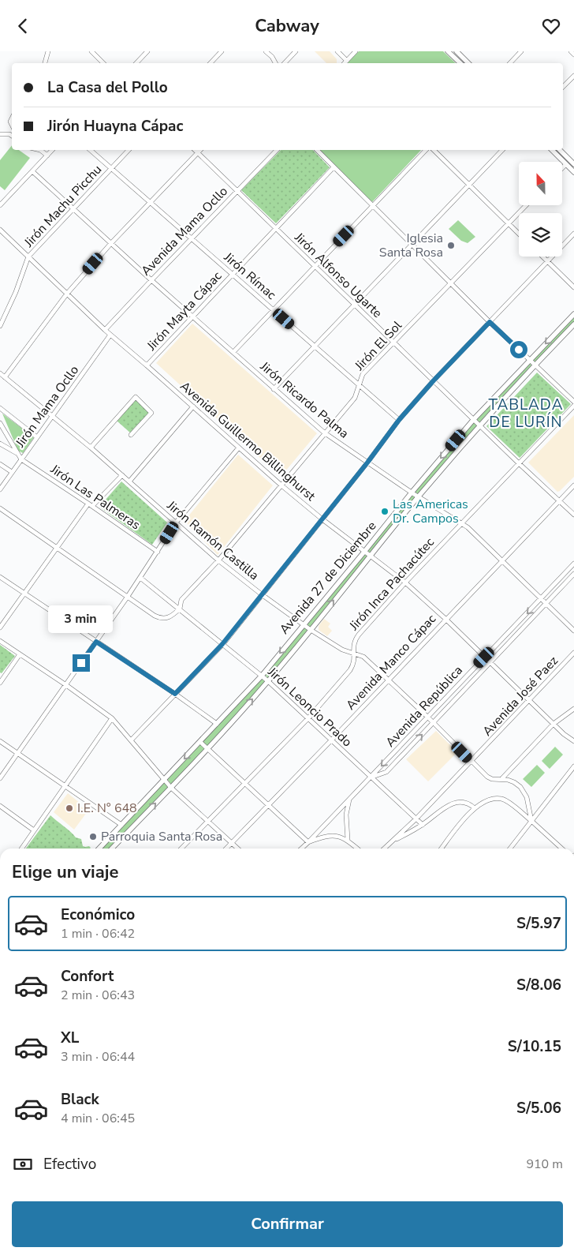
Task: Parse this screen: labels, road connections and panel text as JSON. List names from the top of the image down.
{
  "streets": {
    "street": [
      "Jirón Machu Picchu",
      "Avenida Mama Ocllo",
      "Jirón Alfonso Ugarte",
      "Jirón Rímac",
      "Jirón Mayta Cápac",
      "Jirón El Sol",
      "Jirón Ricardo Palma",
      "Jirón Mama Ocllo",
      "Avenida Guillermo Billinghurst",
      "Jirón Las Palmeras",
      "Jirón Ramón Castilla",
      "Avenida 27 de Diciembre",
      "Jirón Inca Pachacútec",
      "Avenida Manco Cápac",
      "Avenida José Paez",
      "Avenida República",
      "Jirón Leoncio Prado"
    ]
  },
  "crossings": [
    ["Jirón Machu Picchu", "Jirón Rímac"],
    ["Jirón Machu Picchu", "Jirón Ricardo Palma"],
    ["Jirón Machu Picchu", "Avenida Guillermo Billinghurst"],
    ["Avenida Mama Ocllo", "Jirón Alfonso Ugarte"],
    ["Avenida Mama Ocllo", "Jirón Rímac"],
    ["Avenida Mama Ocllo", "Jirón Ricardo Palma"],
    ["Avenida Mama Ocllo", "Avenida Guillermo Billinghurst"],
    ["Jirón Alfonso Ugarte", "Jirón Mayta Cápac"],
    ["Jirón Alfonso Ugarte", "Jirón El Sol"],
    ["Jirón Alfonso Ugarte", "Avenida 27 de Diciembre"],
    ["Jirón Alfonso Ugarte", "Jirón Inca Pachacútec"],
    ["Jirón Alfonso Ugarte", "Avenida Manco Cápac"],
    ["Jirón Rímac", "Jirón Mayta Cápac"],
    ["Jirón Rímac", "Jirón El Sol"],
    ["Jirón Mayta Cápac", "Jirón Ricardo Palma"],
    ["Jirón Mayta Cápac", "Avenida Guillermo Billinghurst"],
    ["Jirón El Sol", "Jirón Ricardo Palma"],
    ["Jirón El Sol", "Avenida Guillermo Billinghurst"],
    ["Jirón El Sol", "Jirón Ramón Castilla"],
    ["Jirón El Sol", "Jirón Leoncio Prado"],
    ["Jirón Ricardo Palma", "Avenida 27 de Diciembre"],
    ["Jirón Ricardo Palma", "Jirón Inca Pachacútec"],
    ["Jirón Ricardo Palma", "Avenida Manco Cápac"],
    ["Jirón Ricardo Palma", "Avenida República"],
    ["Jirón Mama Ocllo", "Avenida Guillermo Billinghurst"],
    ["Jirón Mama Ocllo", "Jirón Las Palmeras"],
    ["Jirón Mama Ocllo", "Jirón Ramón Castilla"],
    ["Avenida Guillermo Billinghurst", "Avenida 27 de Diciembre"],
    ["Avenida Guillermo Billinghurst", "Jirón Inca Pachacútec"],
    ["Avenida Guillermo Billinghurst", "Avenida Manco Cápac"],
    ["Avenida Guillermo Billinghurst", "Avenida José Paez"],
    ["Avenida Guillermo Billinghurst", "Avenida República"],
    ["Jirón Ramón Castilla", "Avenida 27 de Diciembre"],
    ["Jirón Ramón Castilla", "Jirón Inca Pachacútec"],
    ["Jirón Ramón Castilla", "Avenida Manco Cápac"],
    ["Jirón Ramón Castilla", "Avenida José Paez"],
    ["Jirón Ramón Castilla", "Avenida República"],
    ["Avenida 27 de Diciembre", "Jirón Leoncio Prado"],
    ["Jirón Inca Pachacútec", "Jirón Leoncio Prado"],
    ["Avenida Manco Cápac", "Jirón Leoncio Prado"],
    ["Avenida José Paez", "Jirón Leoncio Prado"],
    ["Avenida República", "Jirón Leoncio Prado"]
  ],
  "districts": ["TABLADA DE LURÍN"],
  "places": [
    "Iglesia Santa Rosa",
    "Las Americas Dr. Campos",
    "I.E. N° 648",
    "Parroquia Santa Rosa"
  ],
  "north": "top",
  "page": {
    "header": "Cabway",
    "banner": ["La Casa del Pollo", "Jirón Huayna Cápac"],
    "bubble": "3 min",
    "heading": "Elige un viaje",
    "list": [
      {
        "name": "Económico",
        "note": "1 min · 06:42",
        "value": "S/5.97"
      },
      {
        "name": "Confort",
        "note": "2 min · 06:43",
        "value": "S/8.06"
      },
      {
        "name": "XL",
        "note": "3 min · 06:44",
        "value": "S/10.15"
      },
      {
        "name": "Black",
        "note": "4 min · 06:45",
        "value": "S/5.06"
      }
    ],
    "pay": ["Efectivo", "910 m"],
    "buttons": "Confirmar"
  }
}
